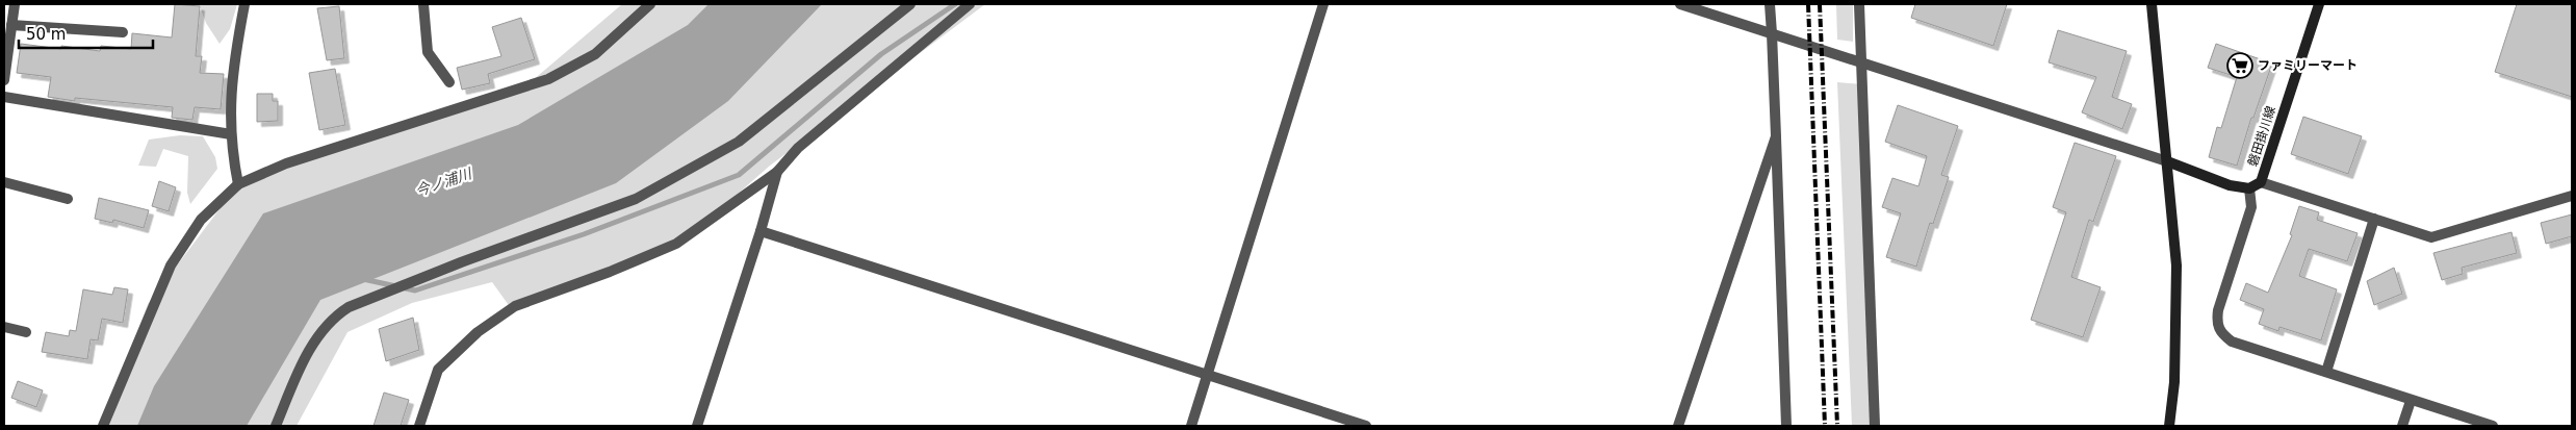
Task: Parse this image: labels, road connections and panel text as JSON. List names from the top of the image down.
{
  "streets": {
    "main road": ["磐田掛川線"]
  },
  "water": ["今ノ浦川"],
  "places": {
    "supermarket": ["ファミリーマート"]
  },
  "scale_bar": "50 m"
}
